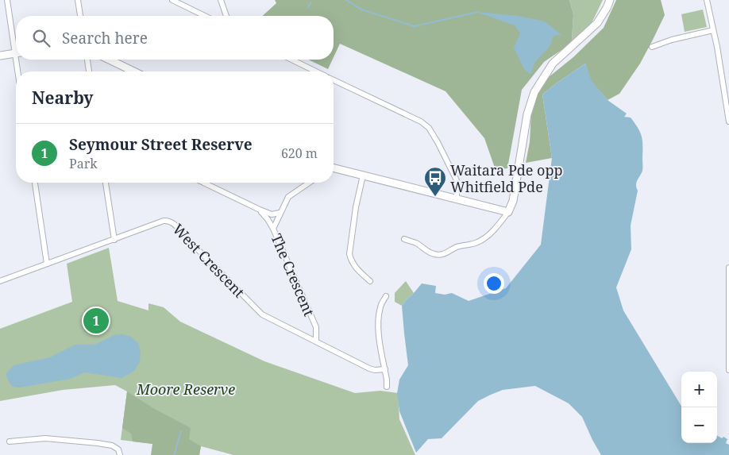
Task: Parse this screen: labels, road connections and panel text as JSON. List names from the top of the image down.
{
  "streets": {
    "street": ["West Crescent", "The Crescent"]
  },
  "crossings": [
    ["West Crescent", "The Crescent"]
  ],
  "parks": ["Moore Reserve"],
  "places": {
    "bus stop": ["Waitara Pde opp Whitfield Pde"]
  },
  "page": {
    "search": "Search here",
    "heading": "Nearby",
    "list": [
      {
        "mark": "1",
        "name": "Seymour Street Reserve",
        "note": "Park",
        "value": "620 m"
      }
    ],
    "pins": "1",
    "map_buttons": ["+", "−"]
  }
}
